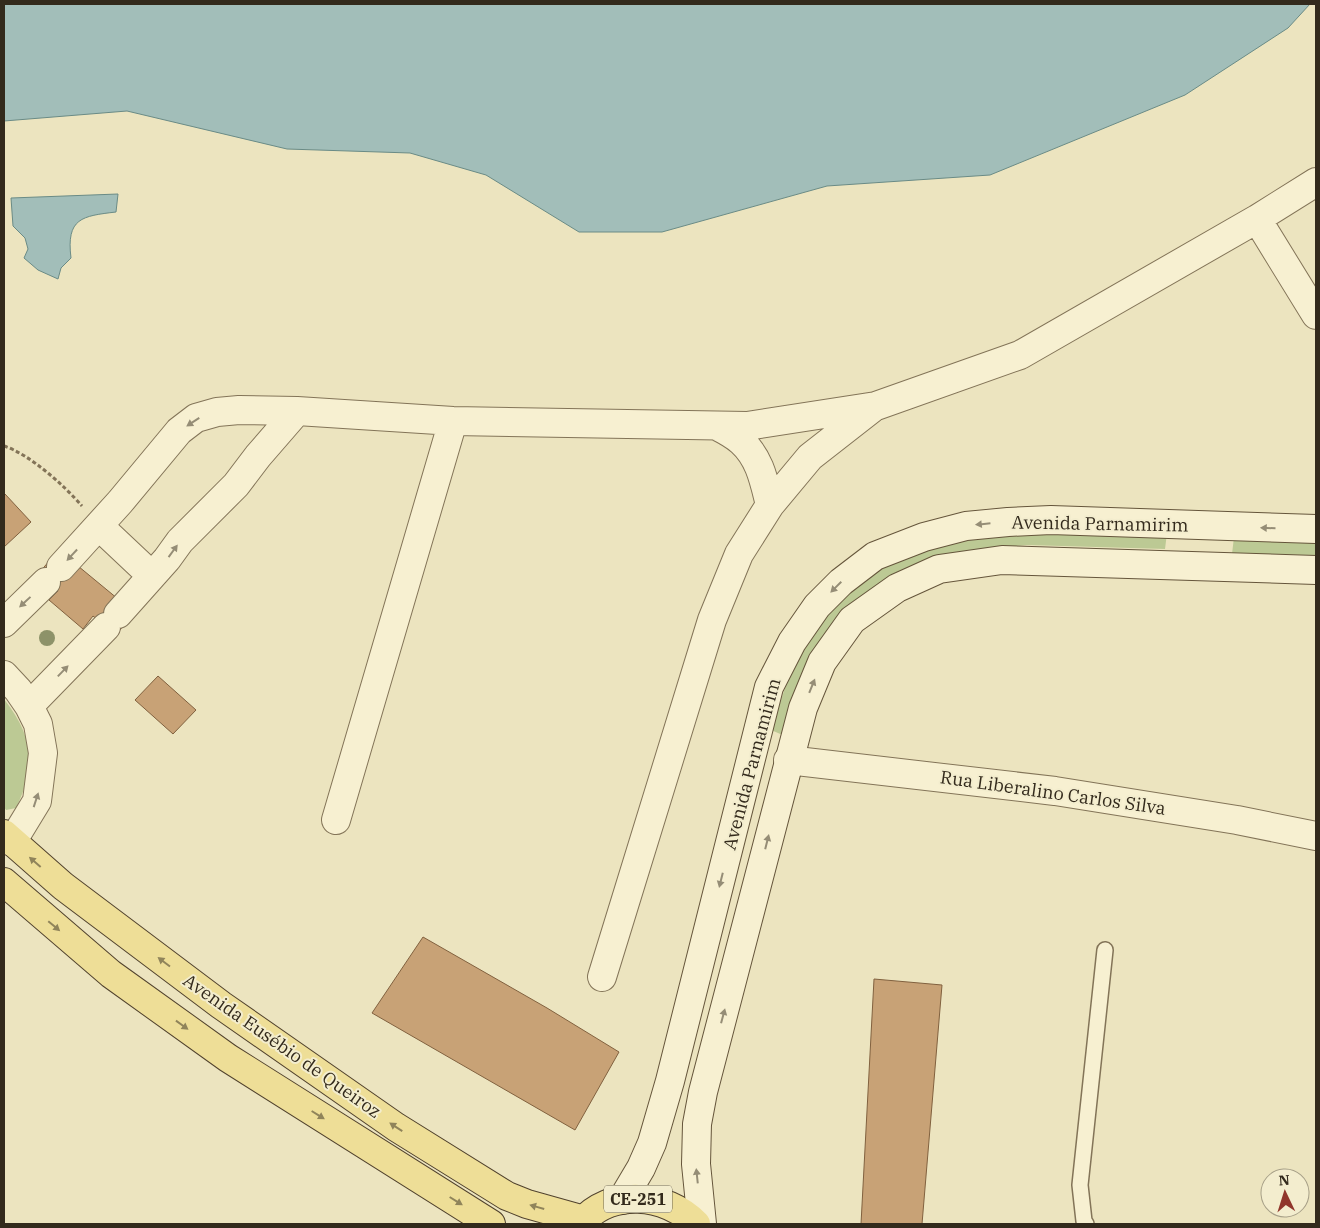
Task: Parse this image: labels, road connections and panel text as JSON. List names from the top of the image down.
{
  "streets": {
    "main road": ["Avenida Eusébio de Queiroz", "CE-251"],
    "street": ["Avenida Parnamirim", "Rua Liberalino Carlos Silva"]
  },
  "crossings": [
    ["Avenida Parnamirim", "Rua Liberalino Carlos Silva"],
    ["Avenida Parnamirim", "CE-251"],
    ["Avenida Eusébio de Queiroz", "CE-251"]
  ],
  "north": "top"
}
